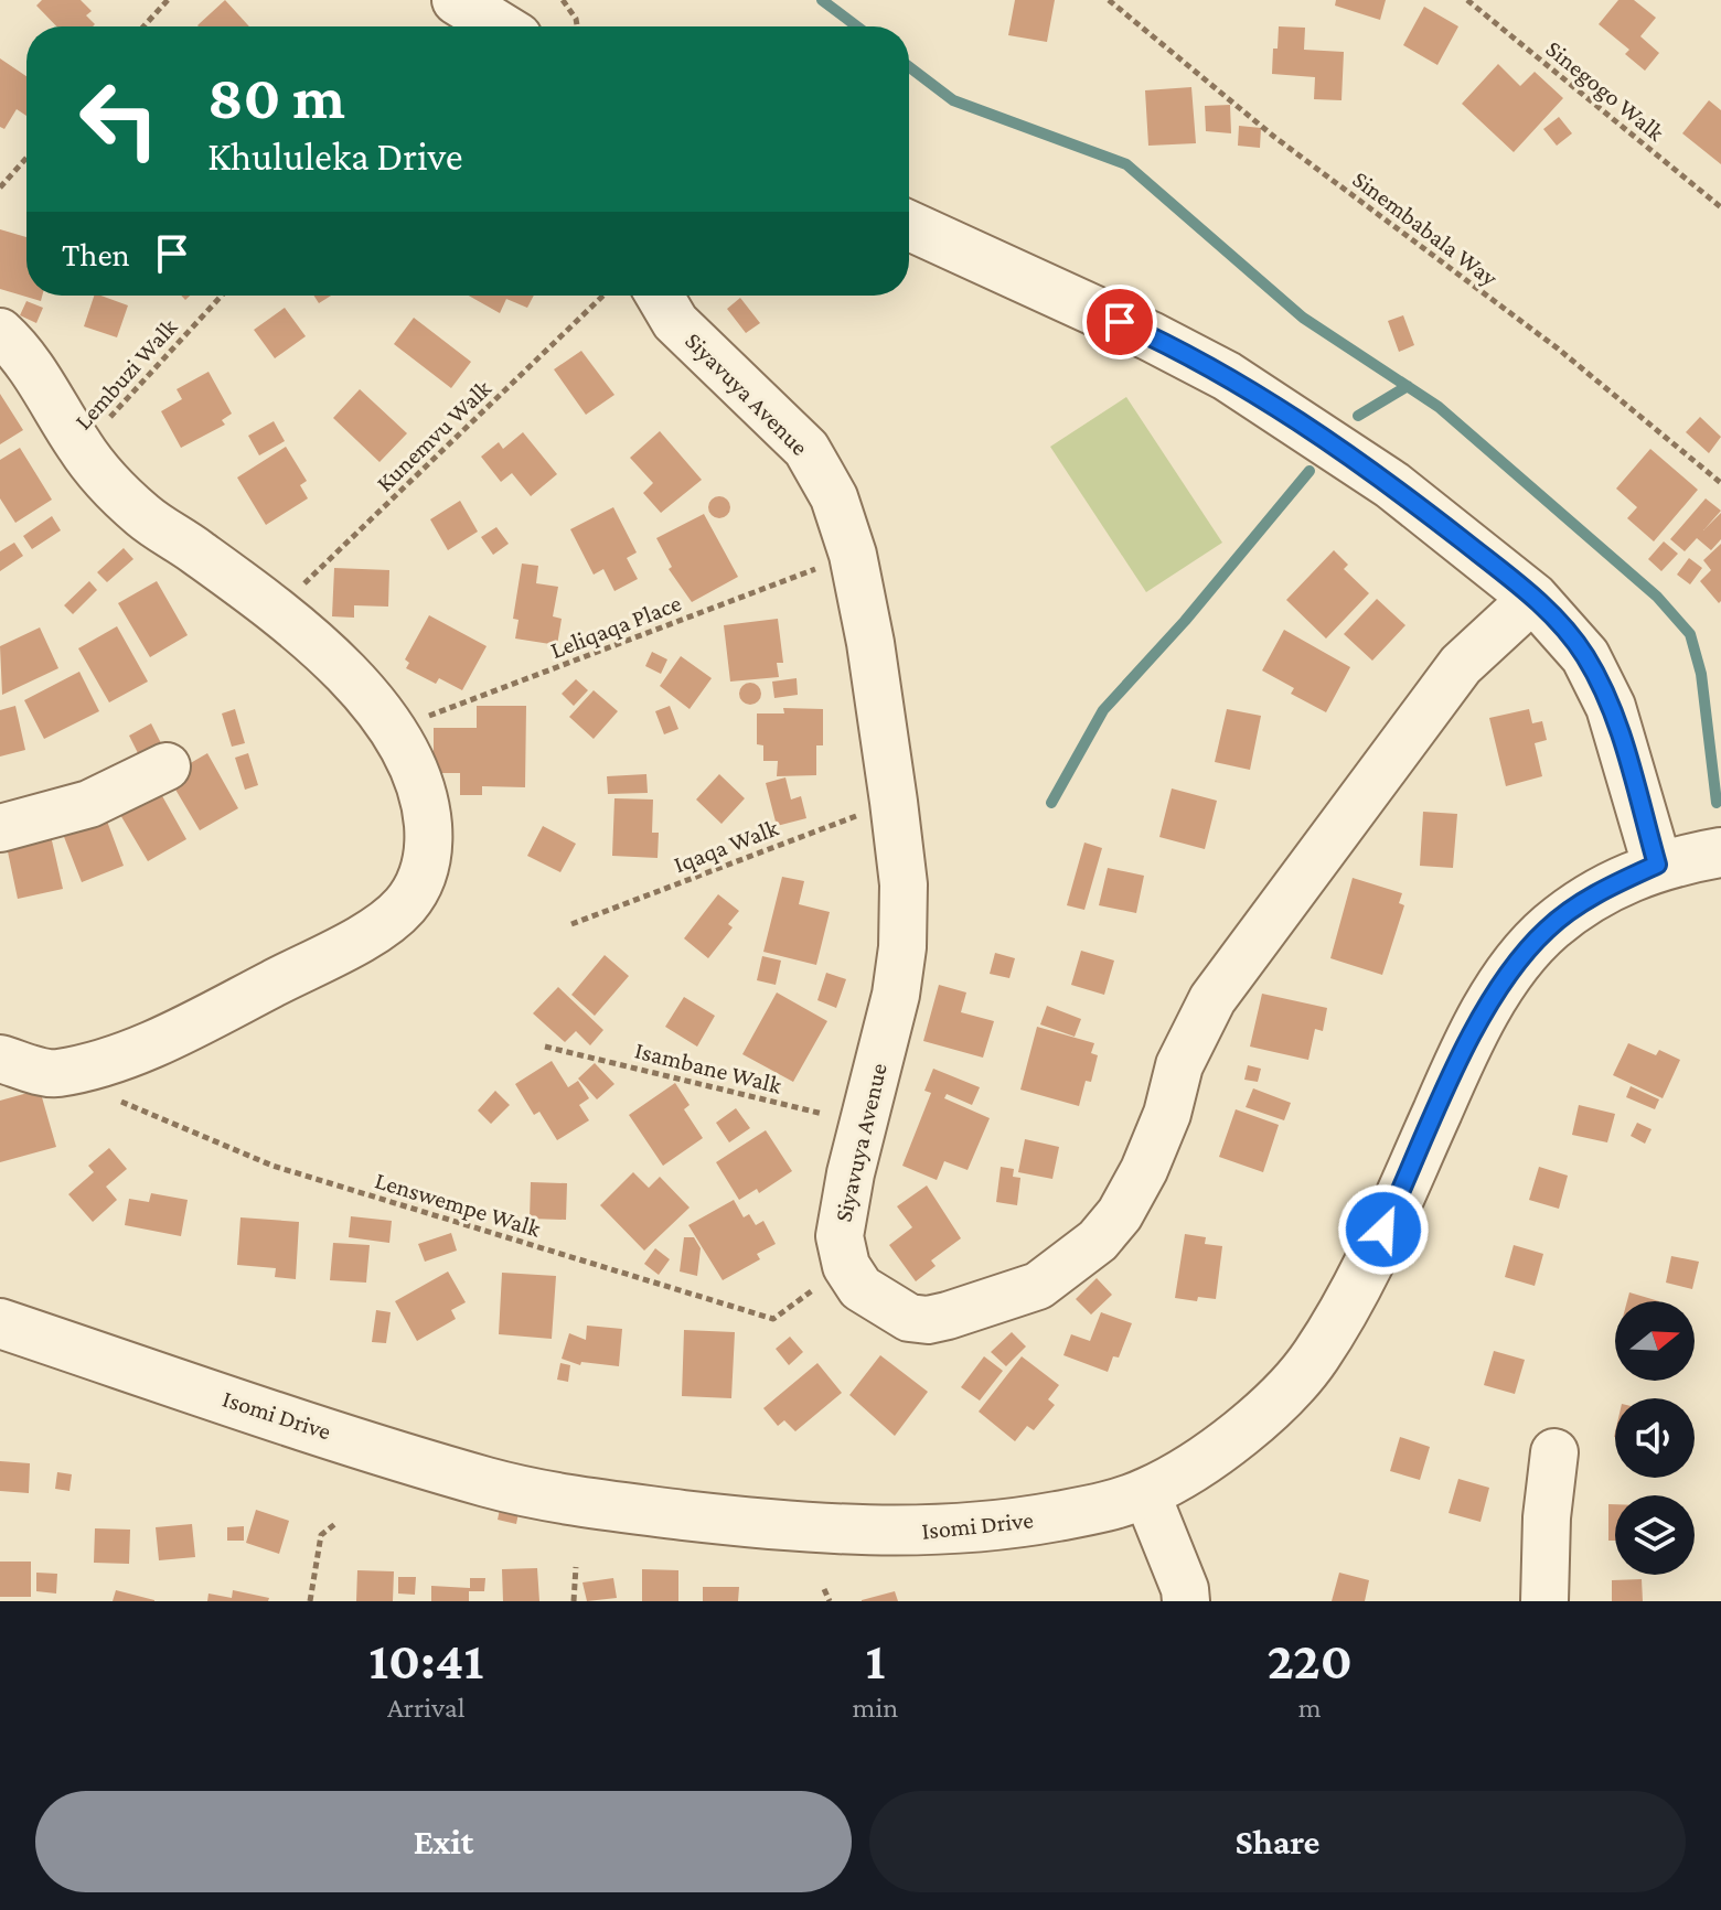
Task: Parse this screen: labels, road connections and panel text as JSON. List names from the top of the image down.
{
  "streets": {
    "street": ["Siyavuya Avenue", "Isomi Drive"],
    "path": [
      "Sinegogo Walk",
      "Sinembabala Way",
      "Lembuzi Walk",
      "Kunemvu Walk",
      "Leliqaqa Place",
      "Iqaqa Walk",
      "Isambane Walk",
      "Lenswempe Walk"
    ]
  },
  "crossings": [
    ["Siyavuya Avenue", "Leliqaqa Place"],
    ["Siyavuya Avenue", "Iqaqa Walk"],
    ["Siyavuya Avenue", "Isambane Walk"],
    ["Siyavuya Avenue", "Lenswempe Walk"]
  ],
  "north": "right",
  "page": {
    "turn": ["80 m", "Khululeka Drive"],
    "then": "Then",
    "eta": [
      "10:41",
      "Arrival",
      "1",
      "min",
      "220",
      "m"
    ],
    "buttons": ["Exit", "Share"]
  }
}
